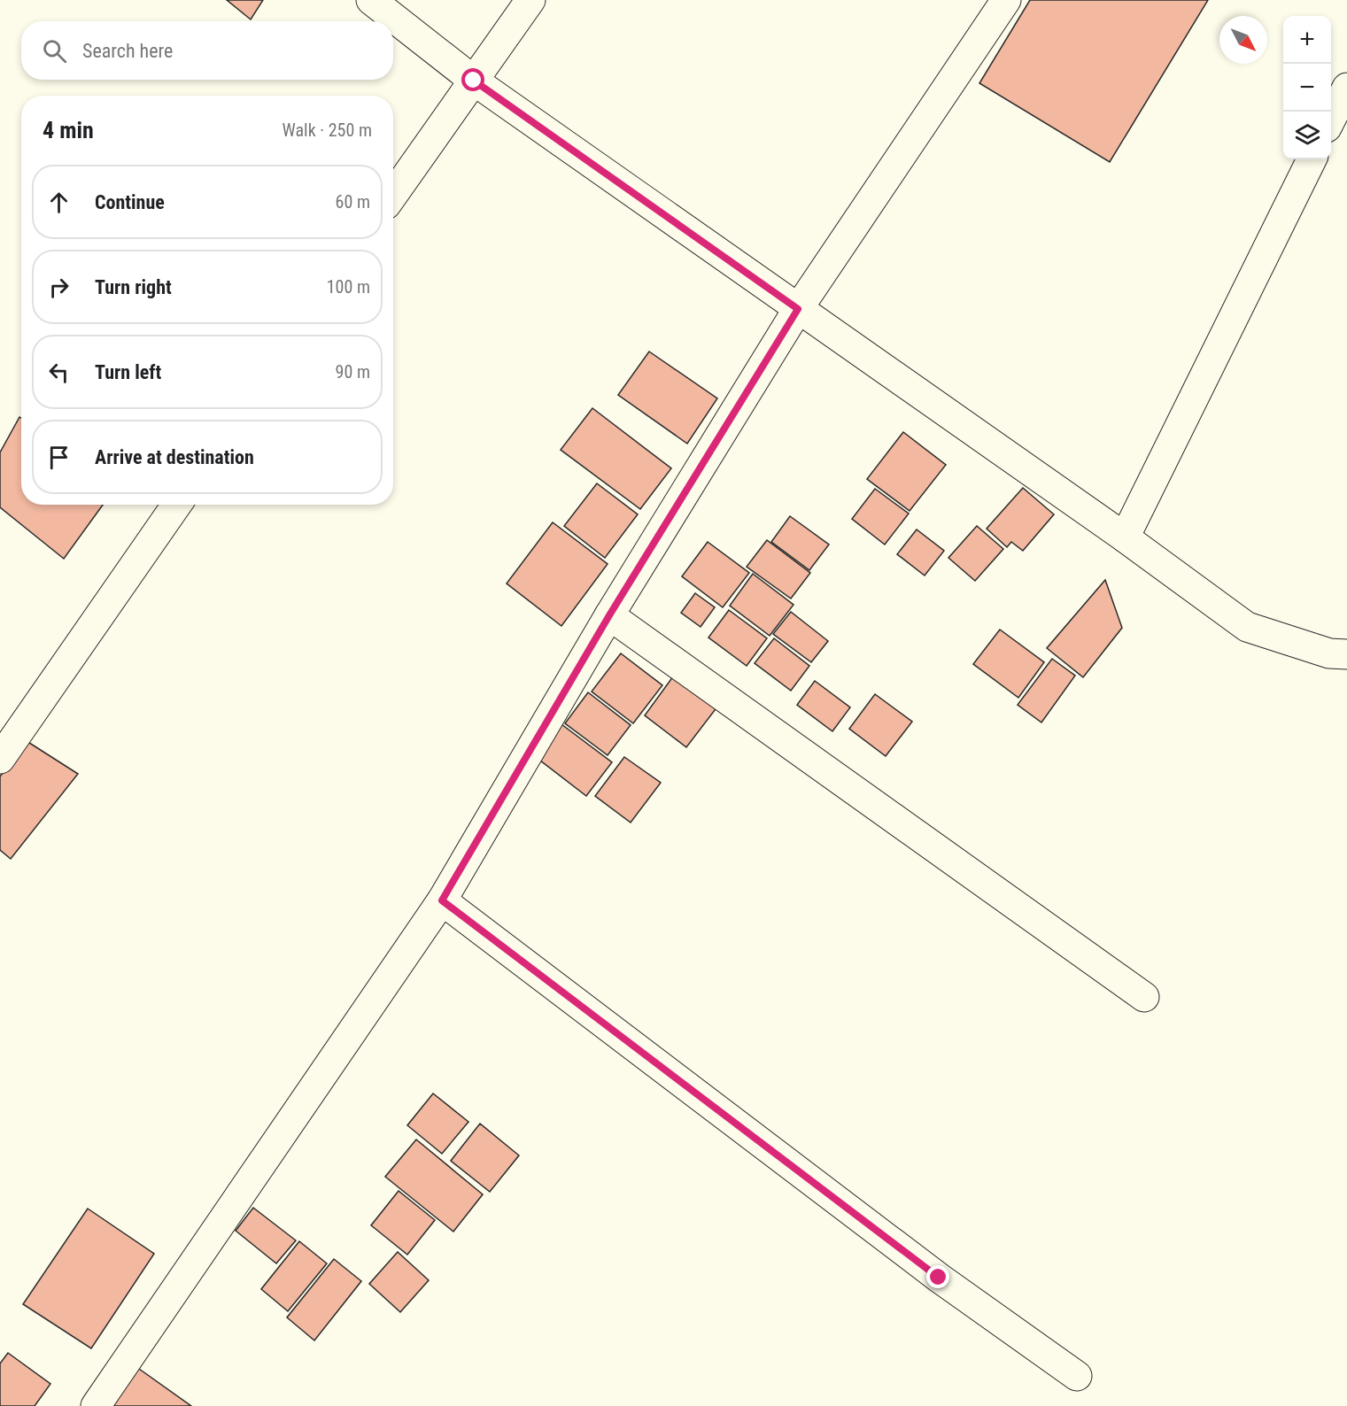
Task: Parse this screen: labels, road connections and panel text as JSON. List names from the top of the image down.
{
  "north": "bottom right",
  "page": {
    "map_buttons": ["+", "−"],
    "search": "Search here",
    "heading": ["4 min", "Walk · 250 m"],
    "list": [
      ["Continue", "60 m"],
      ["Turn right", "100 m"],
      ["Turn left", "90 m"],
      "Arrive at destination"
    ]
  }
}
